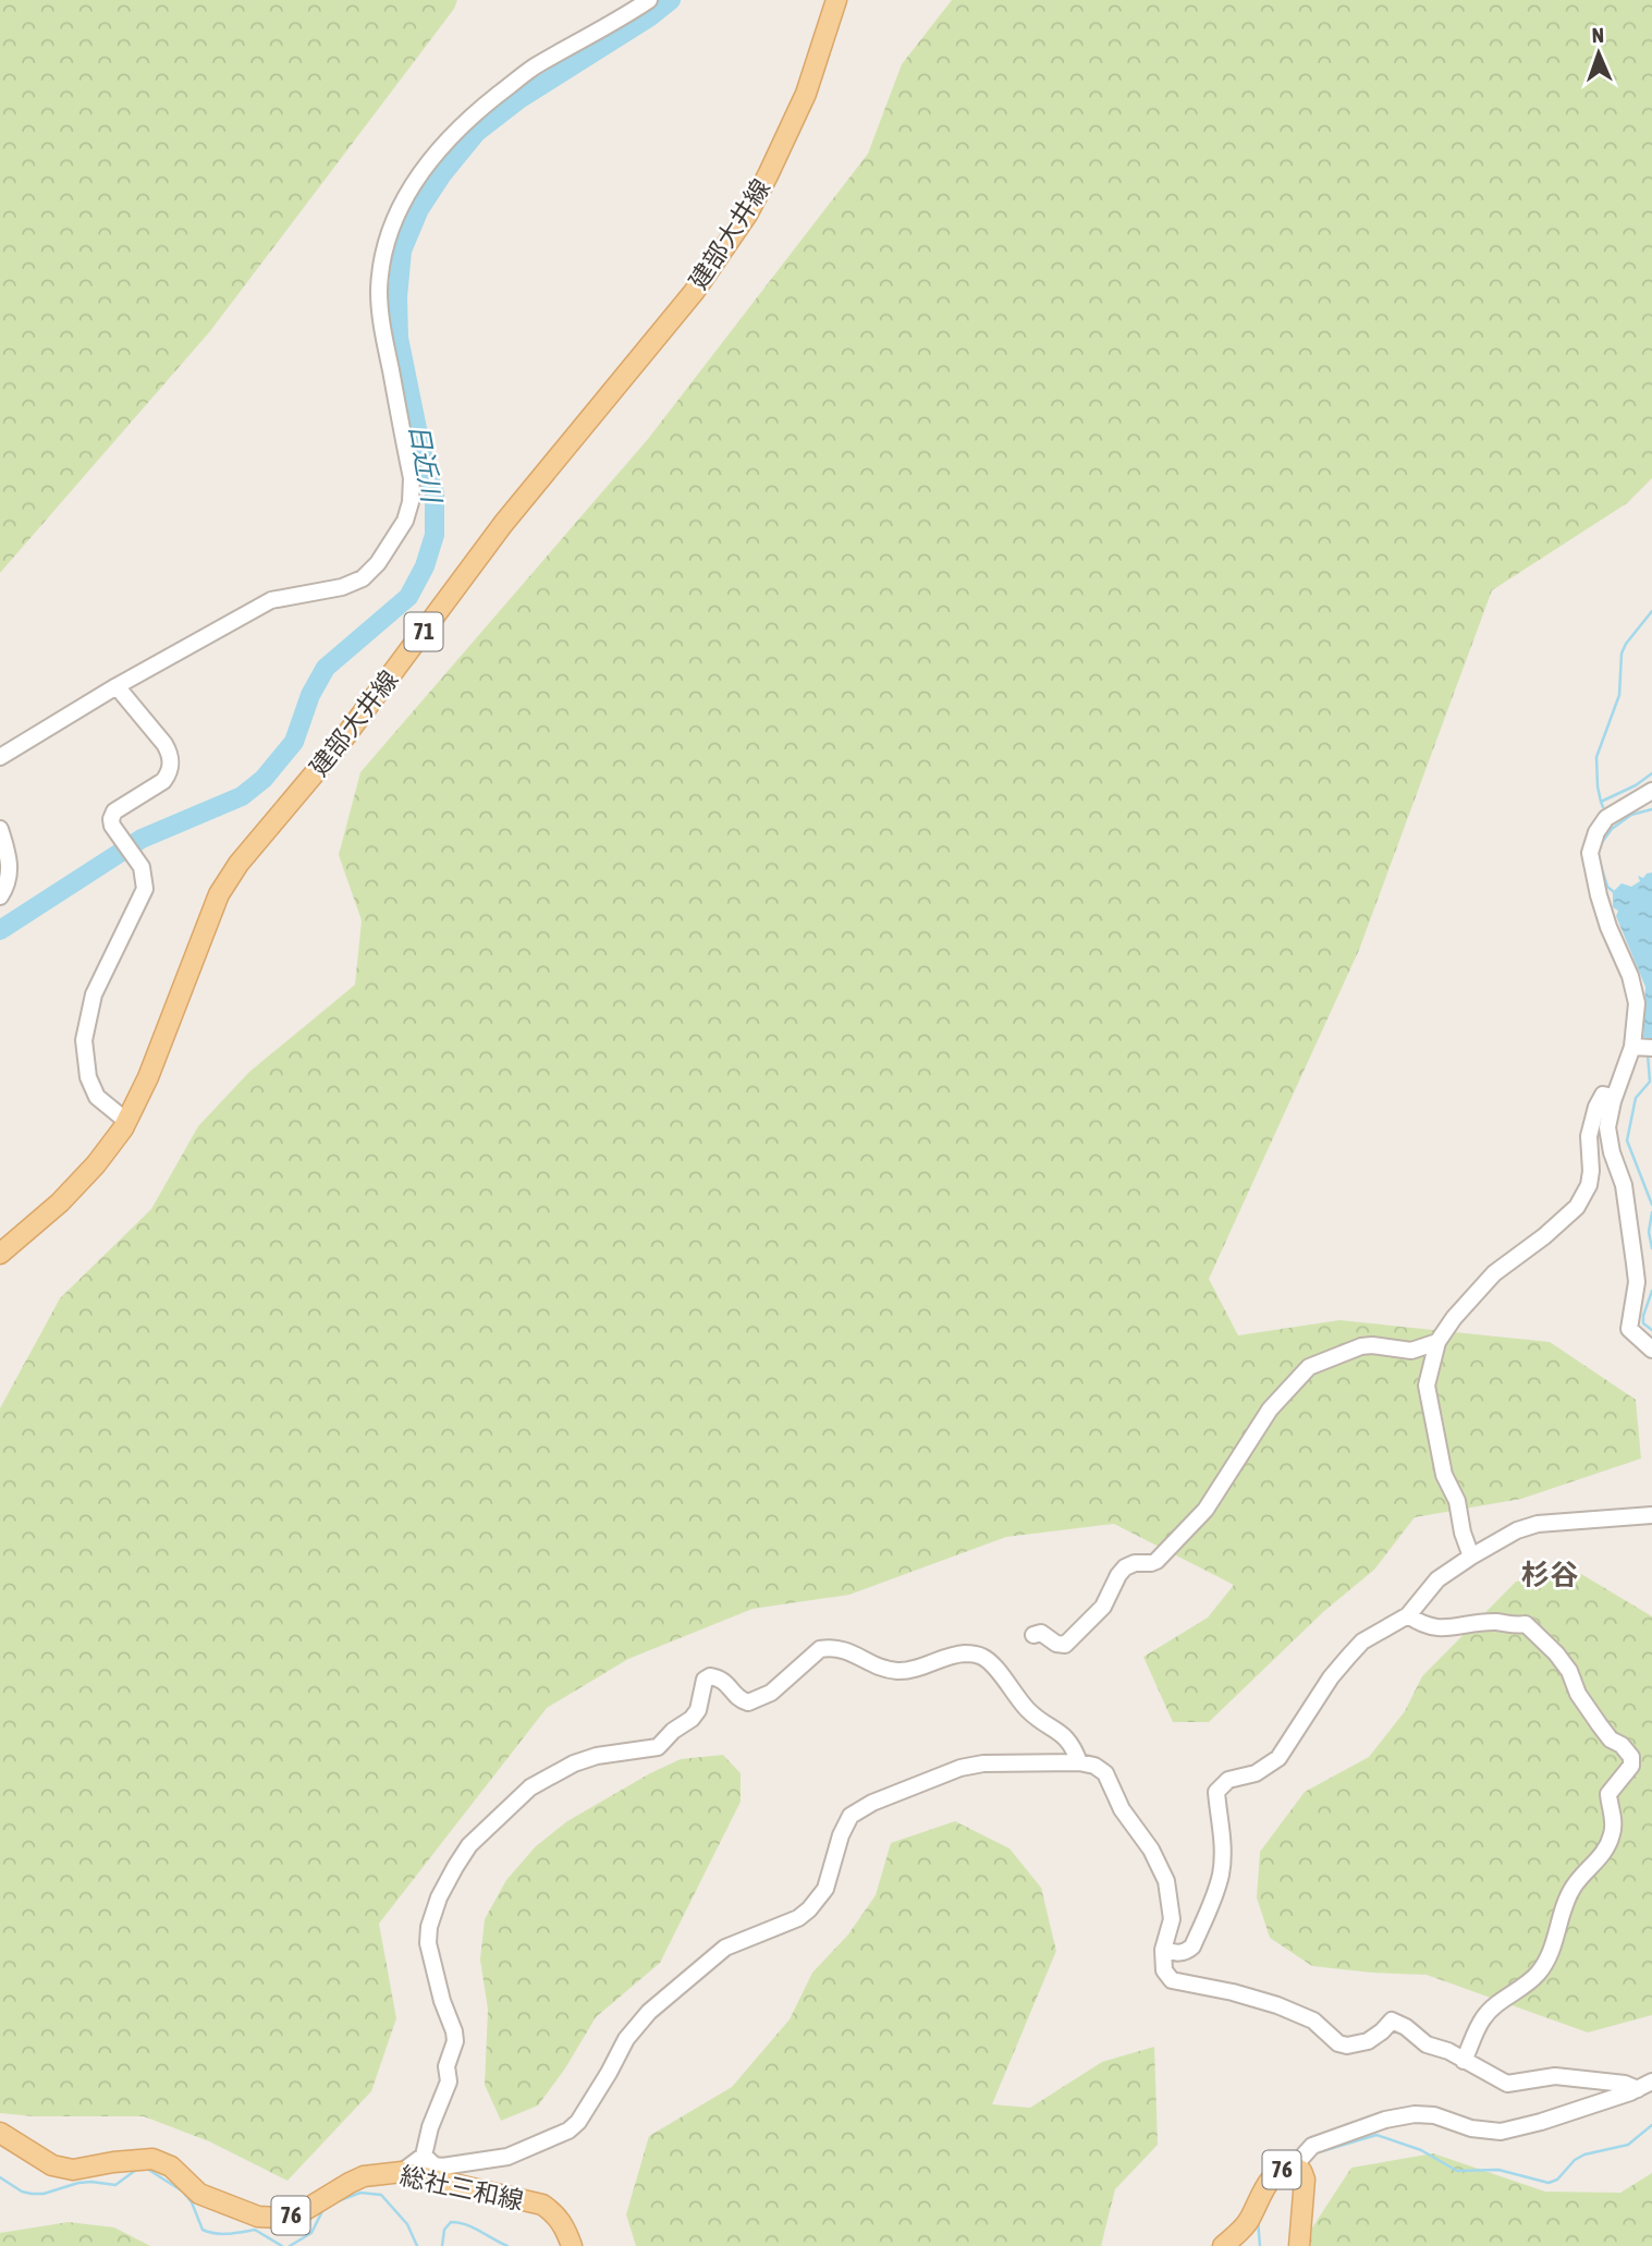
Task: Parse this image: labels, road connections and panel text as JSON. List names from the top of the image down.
{
  "streets": {
    "main road": [
      "建部大井線",
      "71",
      "76",
      "総社三和線"
    ]
  },
  "districts": ["杉谷"],
  "water": ["日近川"],
  "north": "top"
}
